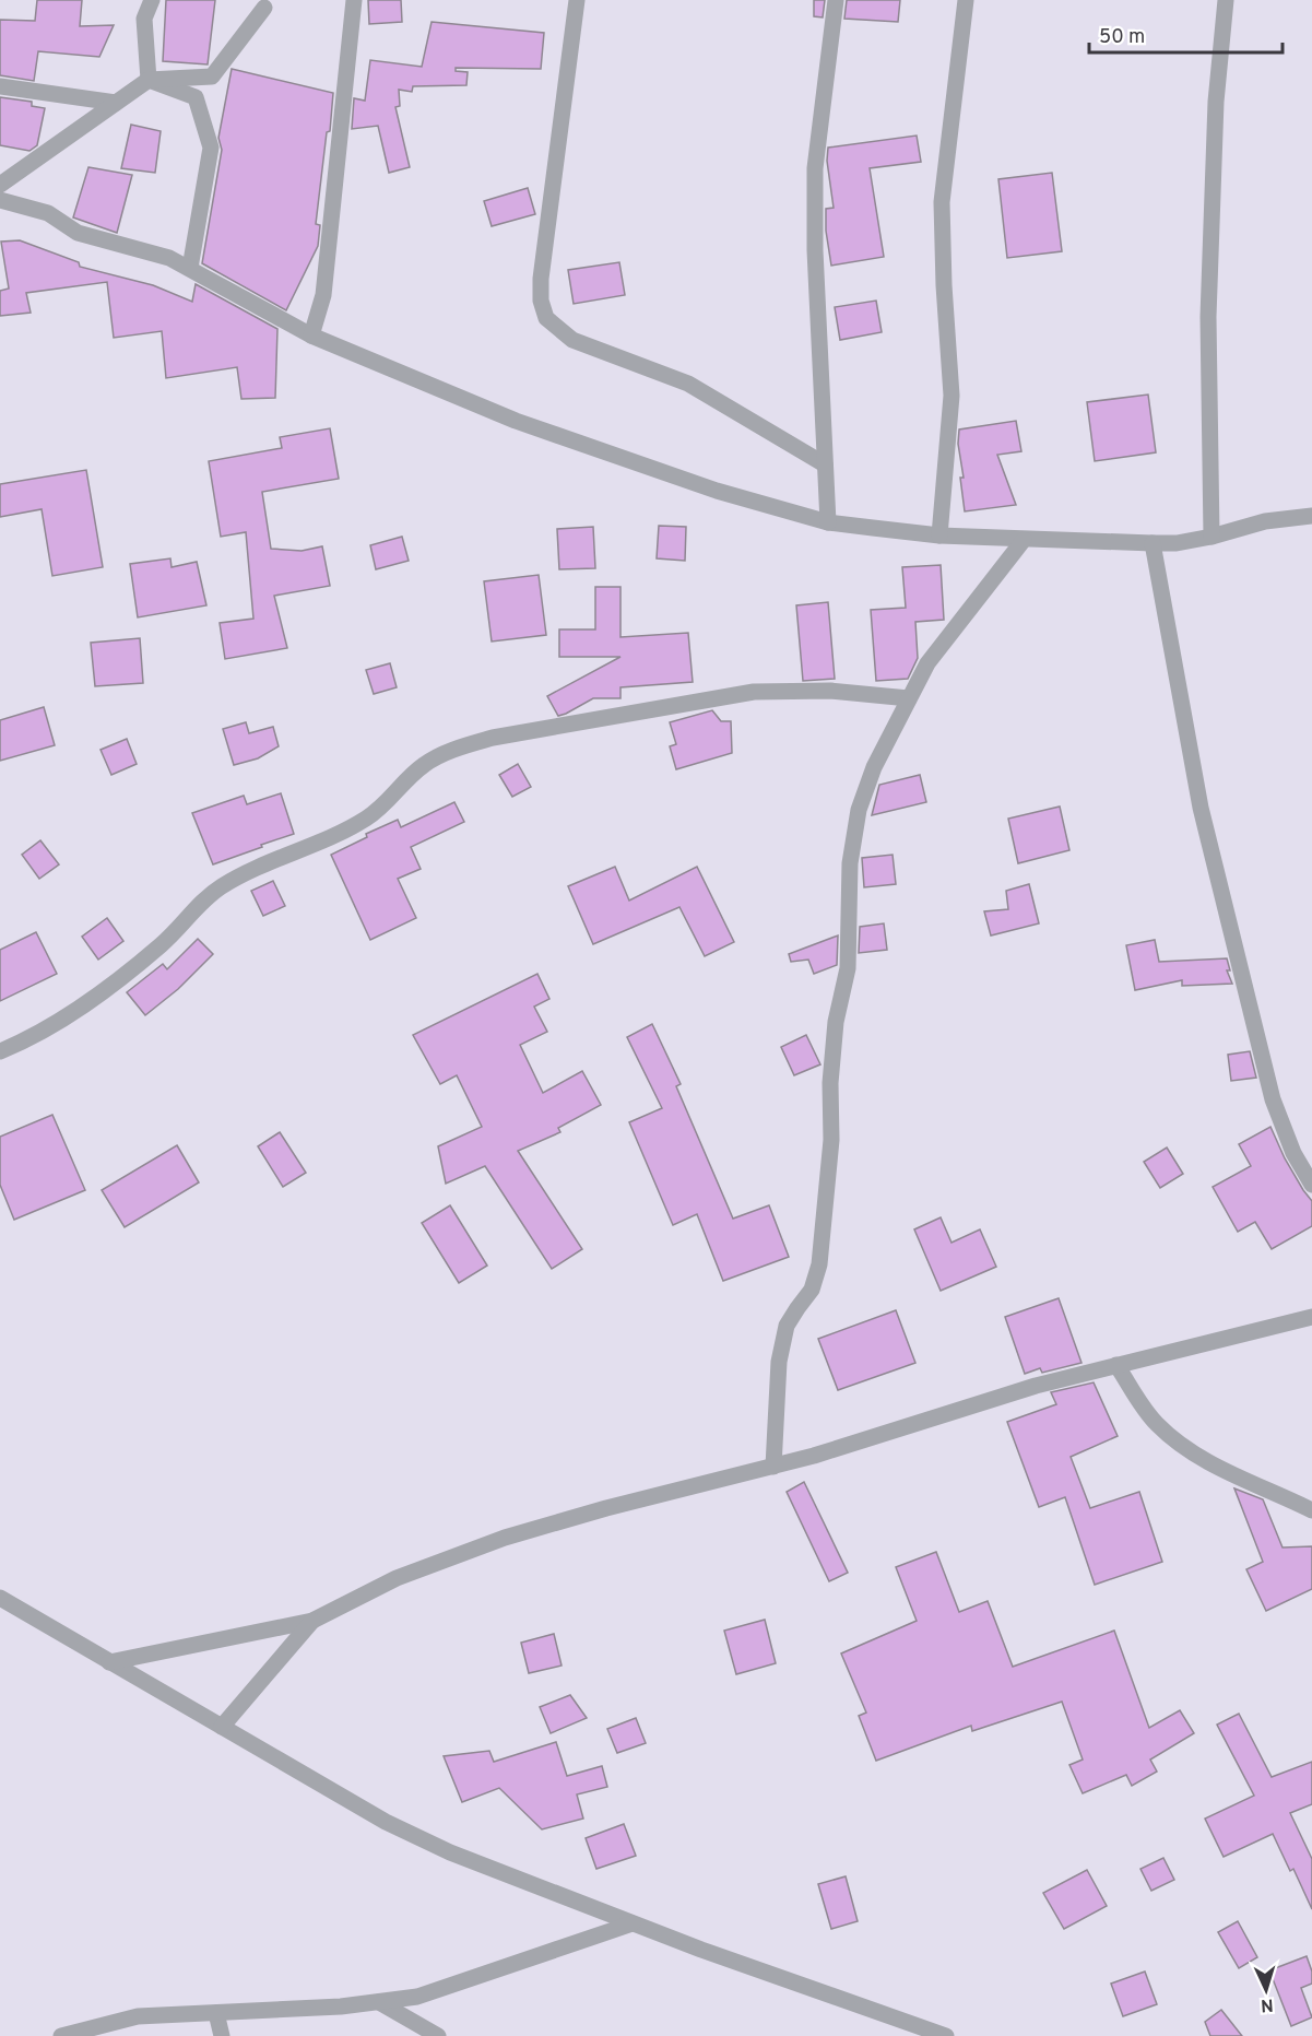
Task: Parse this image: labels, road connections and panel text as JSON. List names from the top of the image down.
{
  "scale_bar": "50 m",
  "north": "bottom"
}
